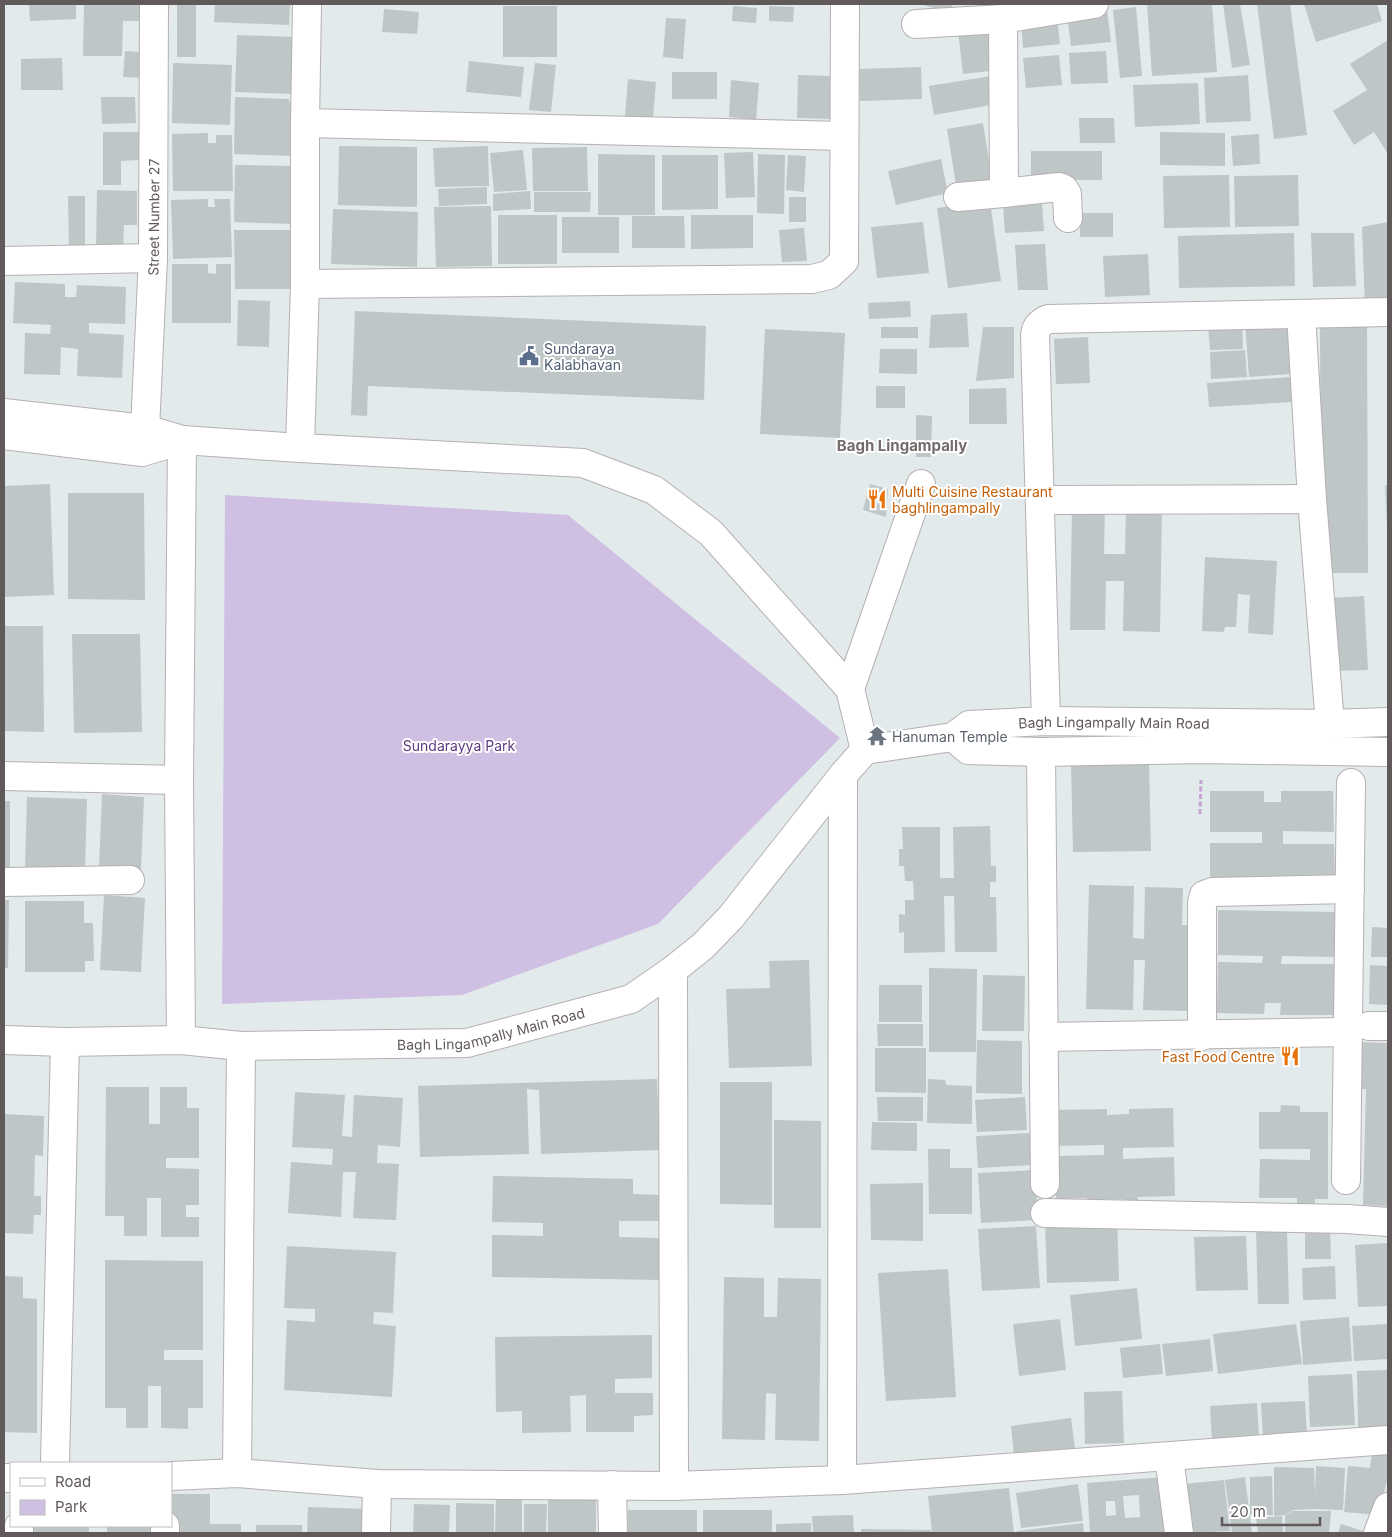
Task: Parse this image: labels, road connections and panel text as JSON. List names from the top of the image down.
{
  "streets": {
    "street": ["Street Number 27", "Bagh Lingampally Main Road"]
  },
  "districts": ["Bagh Lingampally"],
  "parks": ["Sundarayya Park"],
  "places": {
    "public building": ["Sundaraya Kalabhavan"],
    "restaurant": ["Multi Cuisine Restaurant baghlingampally", "Fast Food Centre"],
    "temple": ["Hanuman Temple"]
  },
  "legend": ["Road", "Park"],
  "scale_bar": "20 m"
}
